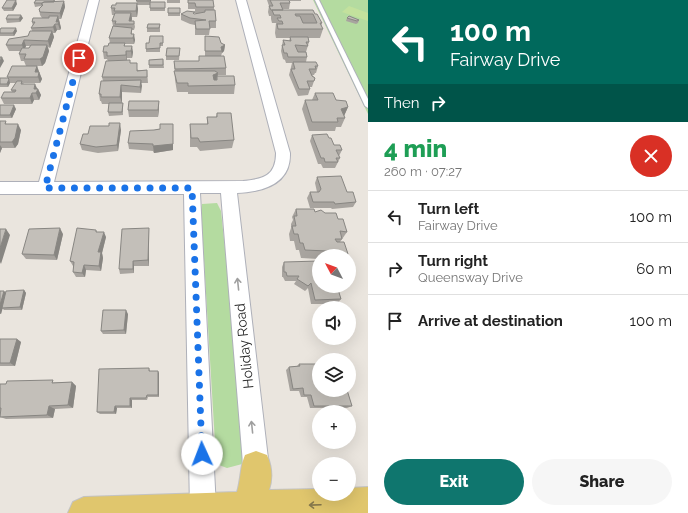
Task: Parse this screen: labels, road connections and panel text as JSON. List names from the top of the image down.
{
  "streets": {
    "street": ["Holiday Road"]
  },
  "north": "top left",
  "page": {
    "turn": ["100 m", "Fairway Drive"],
    "then": "Then",
    "heading": ["4 min", "260 m · 07:27"],
    "list": [
      {
        "name": "Turn left",
        "note": "Fairway Drive",
        "value": "100 m"
      },
      {
        "name": "Turn right",
        "note": "Queensway Drive",
        "value": "60 m"
      },
      {
        "name": "Arrive at destination",
        "value": "100 m"
      }
    ],
    "map_buttons": ["+", "−"],
    "buttons": ["Exit", "Share"]
  }
}
